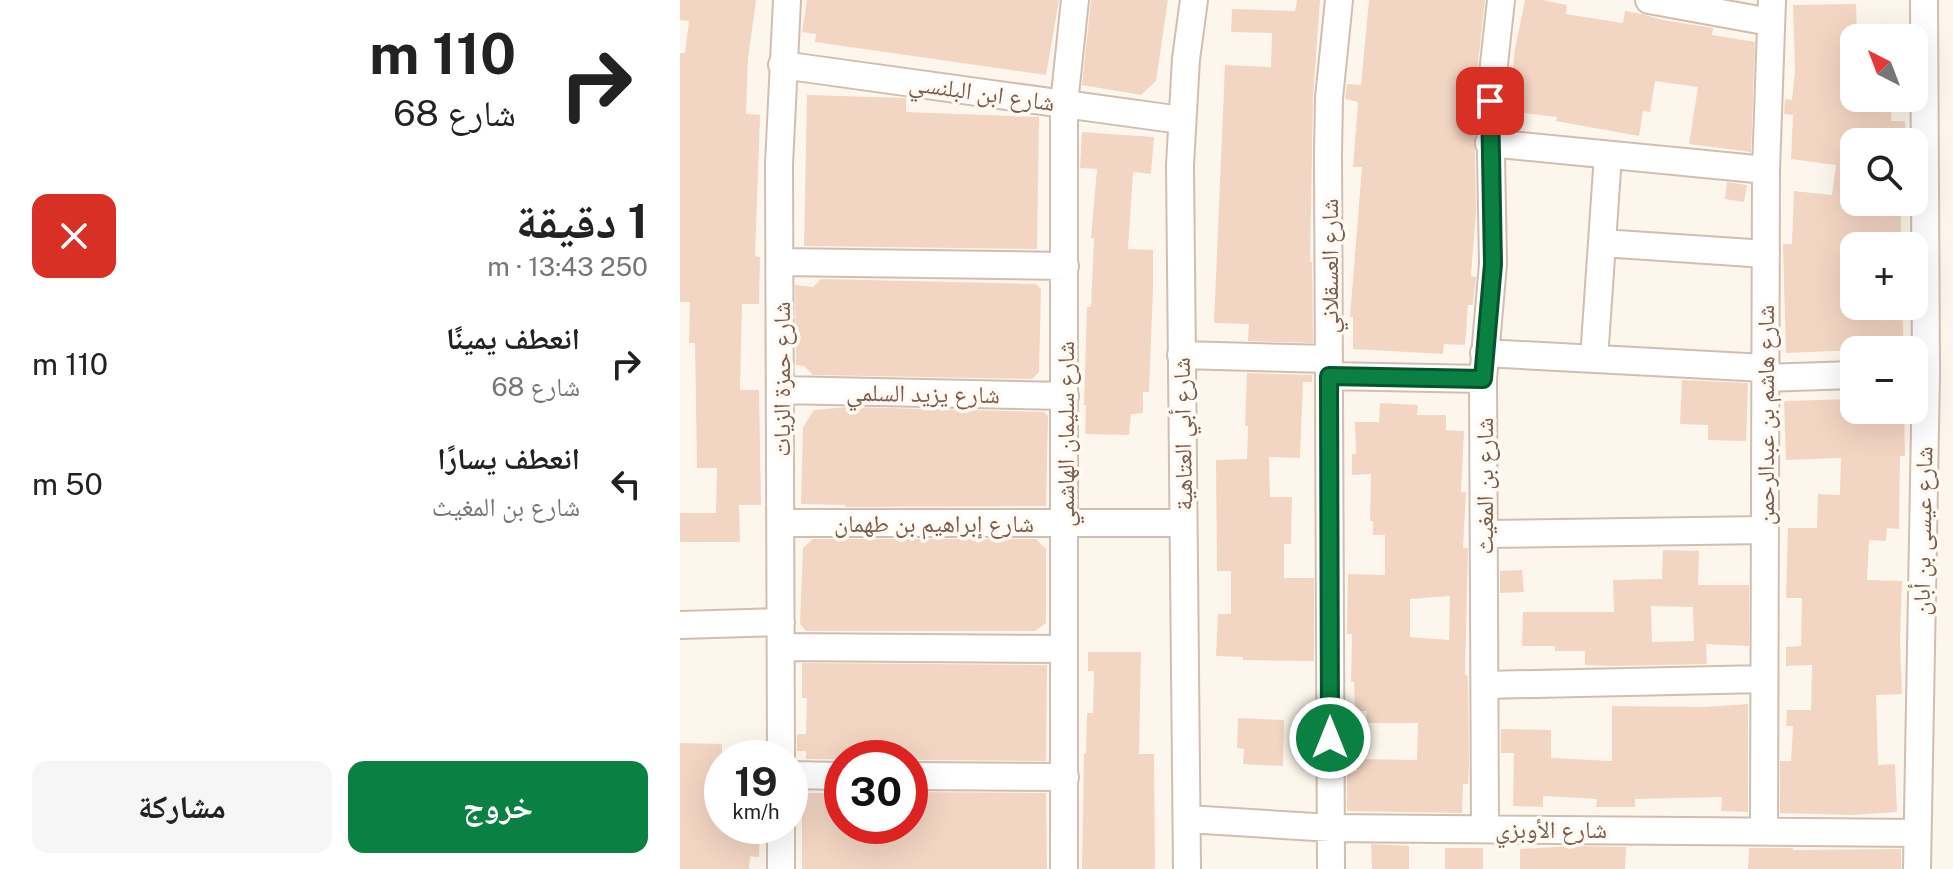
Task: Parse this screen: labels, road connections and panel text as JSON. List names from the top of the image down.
{
  "streets": {
    "street": [
      "شارع ابن البلنسي",
      "شارع العسقلاني",
      "شارع حمزة الزيات",
      "شارع يزيد السلمي",
      "شارع هاشم بن عبدالرحمن",
      "شارع سليمان الهاشمي",
      "شارع أبي العتاهية",
      "شارع بن المغيث",
      "شارع إبراهيم بن طهمان",
      "شارع عيسى بن أبان",
      "شارع الأوبزي"
    ]
  },
  "crossings": [
    ["شارع ابن البلنسي", "شارع حمزة الزيات"],
    ["شارع ابن البلنسي", "شارع سليمان الهاشمي"],
    ["شارع ابن البلنسي", "شارع أبي العتاهية"],
    ["شارع العسقلاني", "شارع الأوبزي"],
    ["شارع حمزة الزيات", "شارع يزيد السلمي"],
    ["شارع حمزة الزيات", "شارع إبراهيم بن طهمان"],
    ["شارع يزيد السلمي", "شارع سليمان الهاشمي"],
    ["شارع هاشم بن عبدالرحمن", "شارع الأوبزي"],
    ["شارع سليمان الهاشمي", "شارع إبراهيم بن طهمان"],
    ["شارع أبي العتاهية", "شارع إبراهيم بن طهمان"],
    ["شارع أبي العتاهية", "شارع الأوبزي"],
    ["شارع بن المغيث", "شارع الأوبزي"],
    ["شارع عيسى بن أبان", "شارع الأوبزي"]
  ],
  "north": "top left",
  "page": {
    "turn": ["110 m", "شارع 68"],
    "map_buttons": ["+", "−"],
    "heading": ["1 دقيقة", "250 m · 13:43"],
    "list": [
      {
        "name": "انعطف يمينًا",
        "note": "شارع 68",
        "value": "110 m"
      },
      {
        "name": "انعطف يسارًا",
        "note": "شارع بن المغيث",
        "value": "50 m"
      }
    ],
    "speed": "19 km/h",
    "limit": "30",
    "buttons": ["خروج", "مشاركة"]
  }
}
